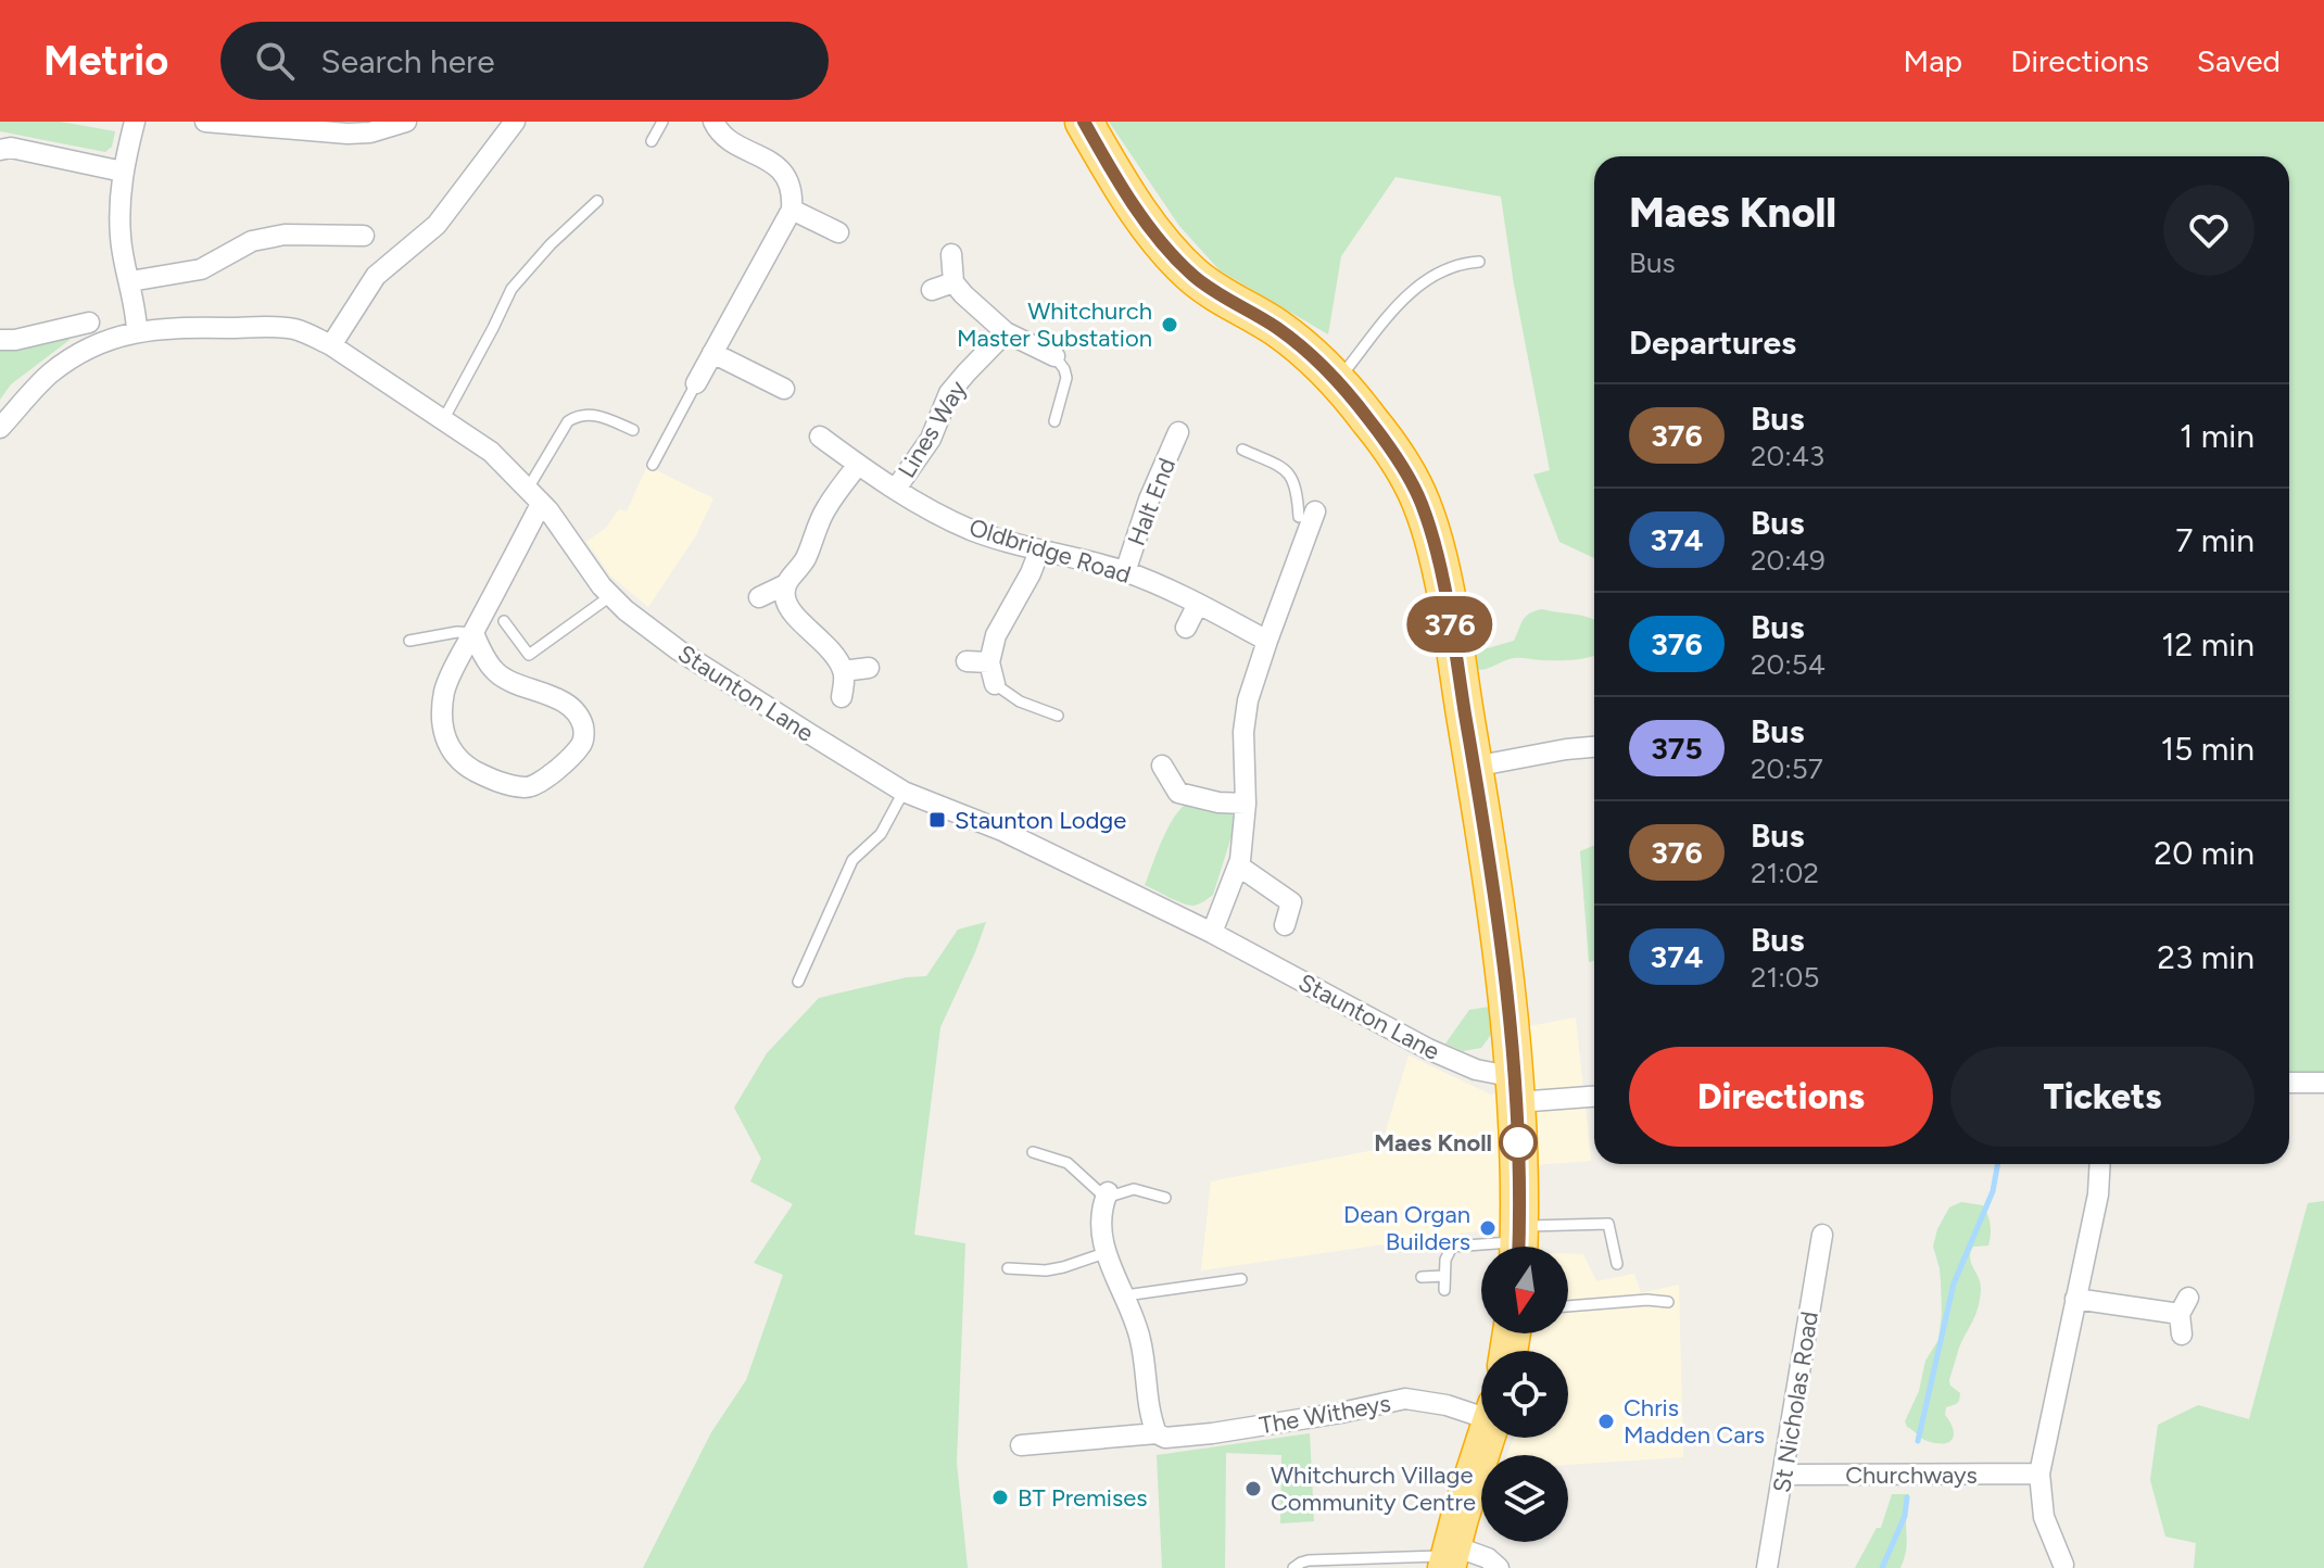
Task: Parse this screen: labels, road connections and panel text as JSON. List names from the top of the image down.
{
  "streets": {
    "street": [
      "Lines Way",
      "Halt End",
      "Oldbridge Road",
      "Staunton Lane",
      "St Nicholas Road",
      "The Witheys",
      "Churchways"
    ]
  },
  "crossings": [
    ["Lines Way", "Oldbridge Road"],
    ["Halt End", "Oldbridge Road"],
    ["St Nicholas Road", "Churchways"]
  ],
  "places": {
    "other": [
      "Whitchurch Master Substation",
      "Maes Knoll",
      "Dean Organ Builders",
      "Chris Madden Cars",
      "Whitchurch Village Community Centre",
      "BT Premises"
    ],
    "transit": ["Staunton Lodge"]
  },
  "lines": ["bus line 376"],
  "north": "bottom",
  "page": {
    "header": "Metrio",
    "search": "Search here",
    "nav": ["Map", "Directions", "Saved"],
    "on_map": "376",
    "heading": [
      ["Maes Knoll", "Bus"],
      "Departures"
    ],
    "list": [
      {
        "mark": "376",
        "name": "Bus",
        "note": "20:43",
        "value": "1 min"
      },
      {
        "mark": "374",
        "name": "Bus",
        "note": "20:49",
        "value": "7 min"
      },
      {
        "mark": "376",
        "name": "Bus",
        "note": "20:54",
        "value": "12 min"
      },
      {
        "mark": "375",
        "name": "Bus",
        "note": "20:57",
        "value": "15 min"
      },
      {
        "mark": "376",
        "name": "Bus",
        "note": "21:02",
        "value": "20 min"
      },
      {
        "mark": "374",
        "name": "Bus",
        "note": "21:05",
        "value": "23 min"
      }
    ],
    "buttons": ["Directions", "Tickets"]
  }
}
